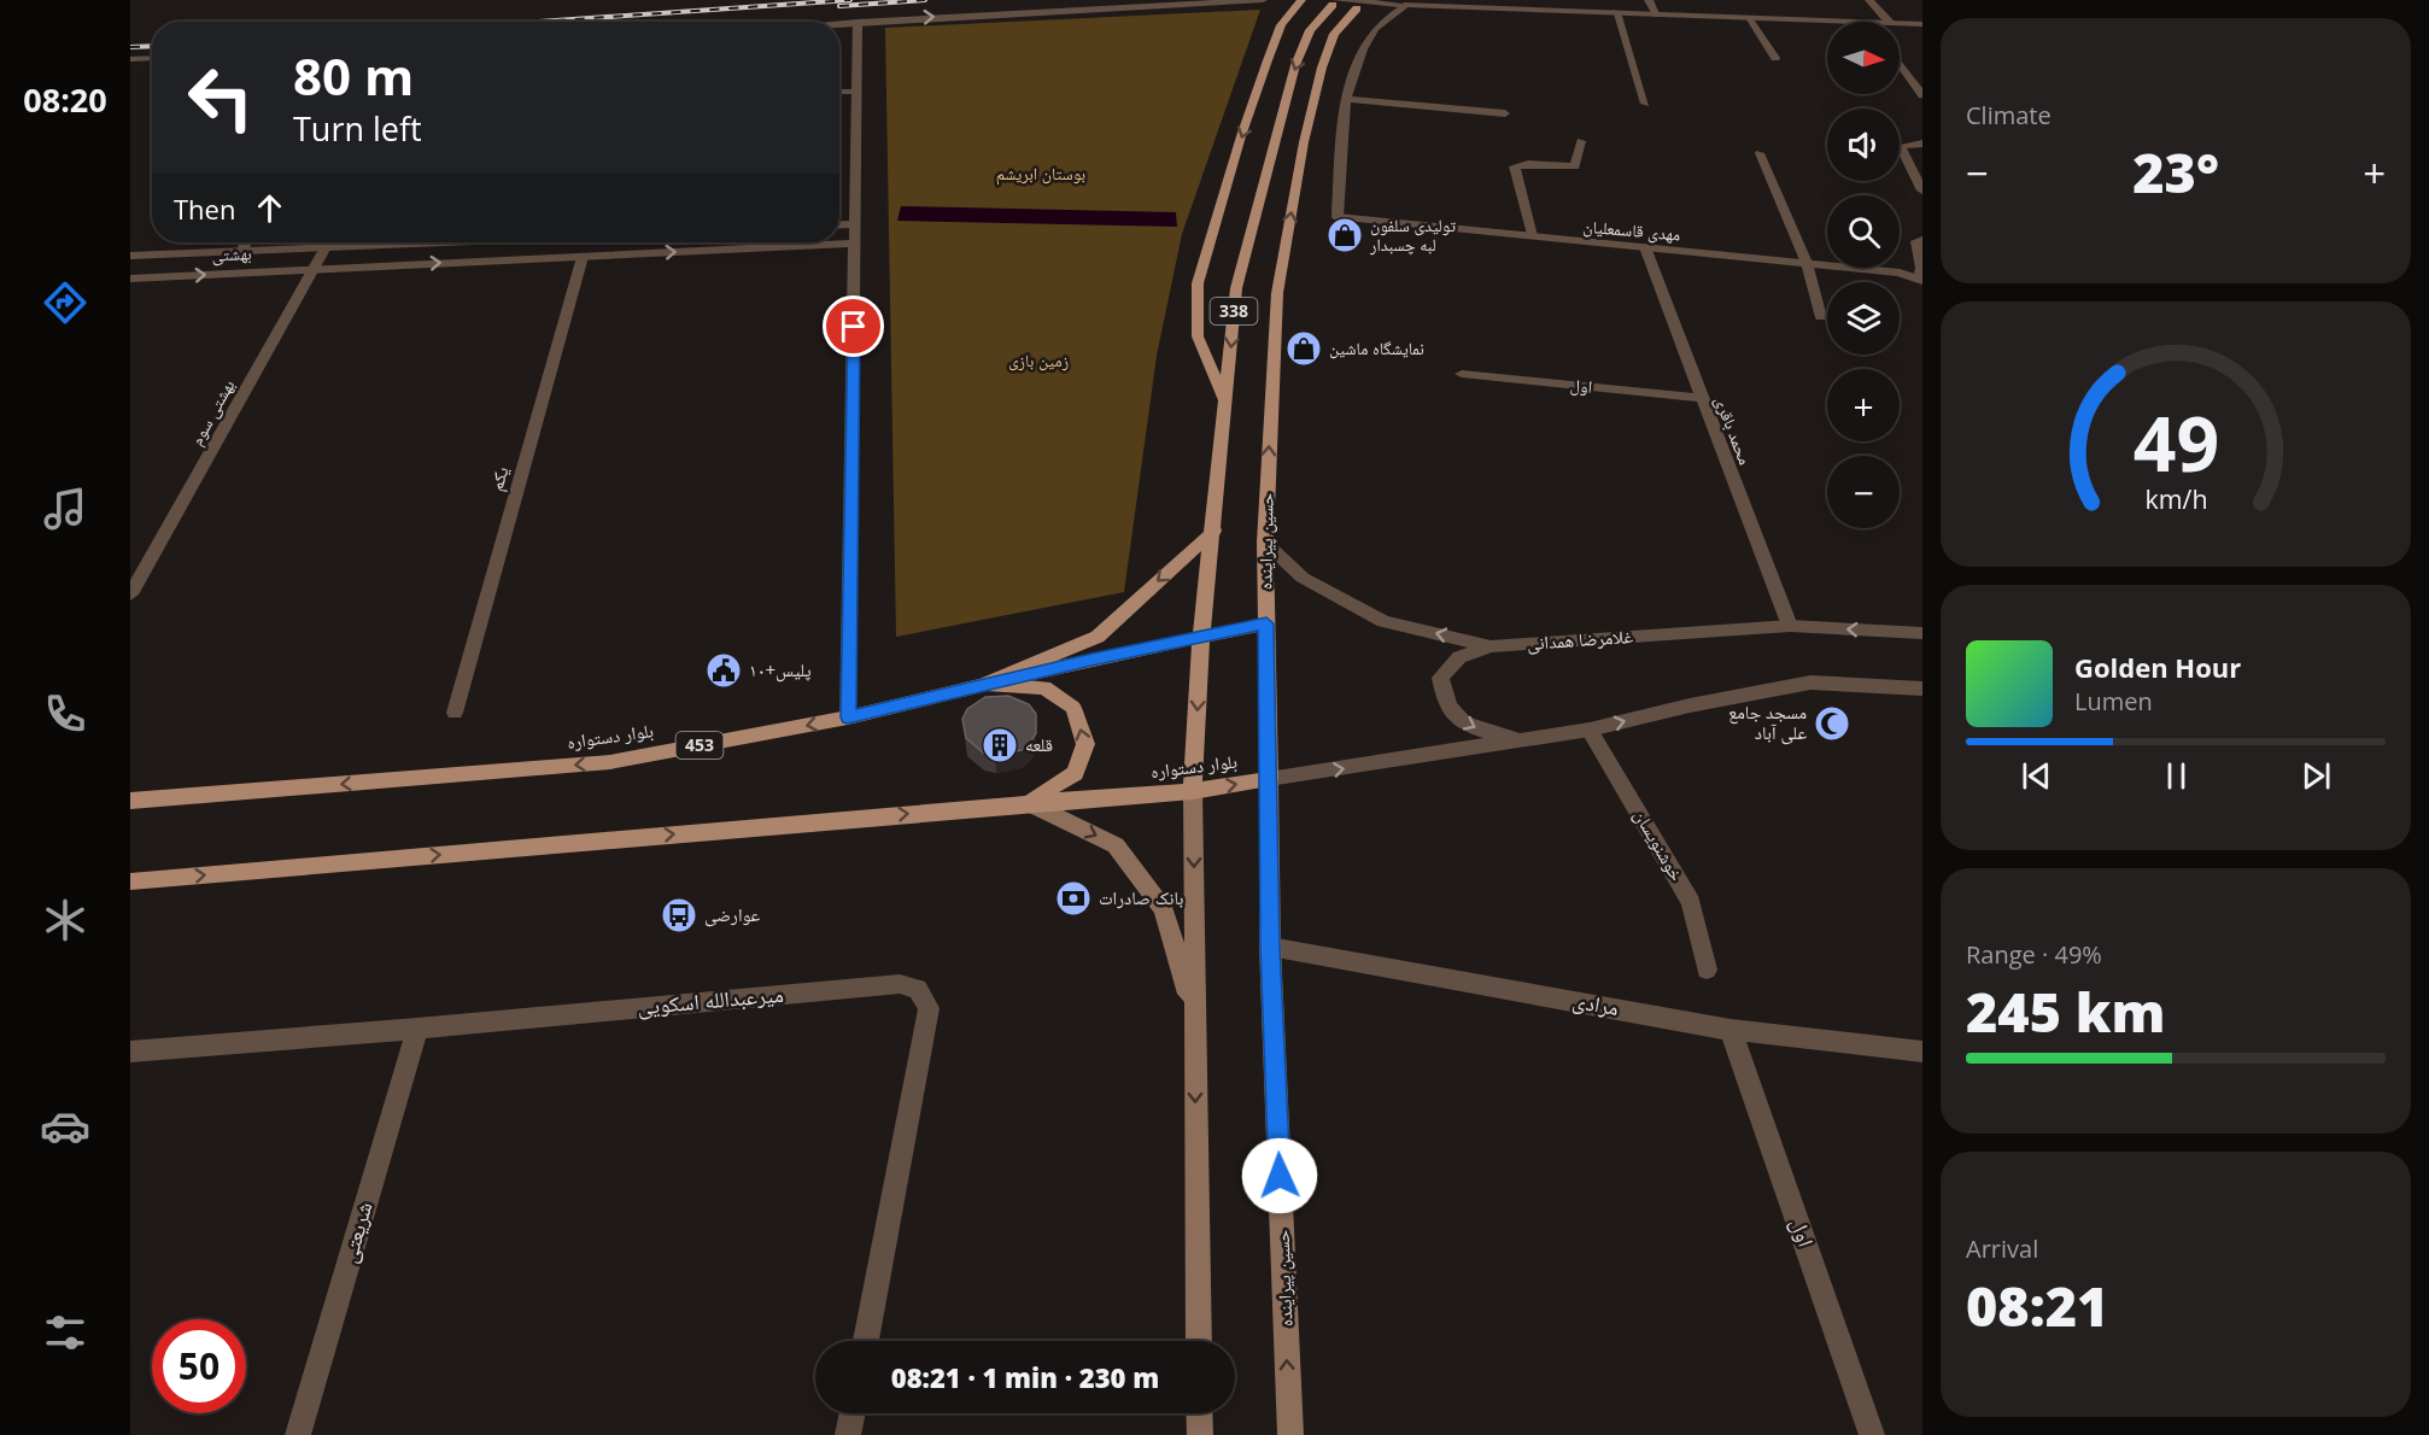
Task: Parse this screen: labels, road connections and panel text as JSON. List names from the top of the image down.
{
  "streets": {
    "main road": [
      "338",
      "حسین پیراینده",
      "بلوار دستواره",
      "453"
    ],
    "street": [
      "مهدی قاسمعلیان",
      "بهشتی",
      "اول",
      "بهشتی سوم",
      "محمد باقری",
      "یکم",
      "غلامرضا همدانی",
      "خوشنویسان",
      "میرعبدالله اسکویی",
      "مرادی",
      "شریعتی"
    ]
  },
  "crossings": [
    ["مهدی قاسمعلیان", "محمد باقری"],
    ["بهشتی", "بهشتی سوم"],
    ["بهشتی", "یکم"],
    ["338", "بلوار دستواره"],
    ["اول", "محمد باقری"],
    ["اول", "مرادی"],
    ["محمد باقری", "غلامرضا همدانی"],
    ["حسین پیراینده", "غلامرضا همدانی"],
    ["حسین پیراینده", "بلوار دستواره"],
    ["حسین پیراینده", "مرادی"],
    ["میرعبدالله اسکویی", "شریعتی"]
  ],
  "parks": ["بوستان ابریشم", "زمین بازی"],
  "places": {
    "shop": ["تولیدی سلفون لبه‌ چسبدار", "نمایشگاه ماشین"],
    "public building": ["پلیس+۱۰"],
    "mosque": ["مسجد جامع علی آباد"],
    "building": ["قلعه"],
    "bank": ["بانک صادرات"],
    "bus stop": ["عوارضی"]
  },
  "north": "right",
  "page": {
    "tabs": "08:20",
    "tile": [
      "Climate",
      ["Range · 49%", "245 km"],
      ["Arrival", "08:21"]
    ],
    "map_buttons": ["+", "−"],
    "turn": ["80 m", "Turn left"],
    "heat": ["−", "23°", "+"],
    "then": "Then",
    "song": ["Golden Hour", "Lumen"],
    "limit": "50",
    "trip": "08:21 · 1 min · 230 m",
    "gauge": ["49", "km/h"]
  }
}
